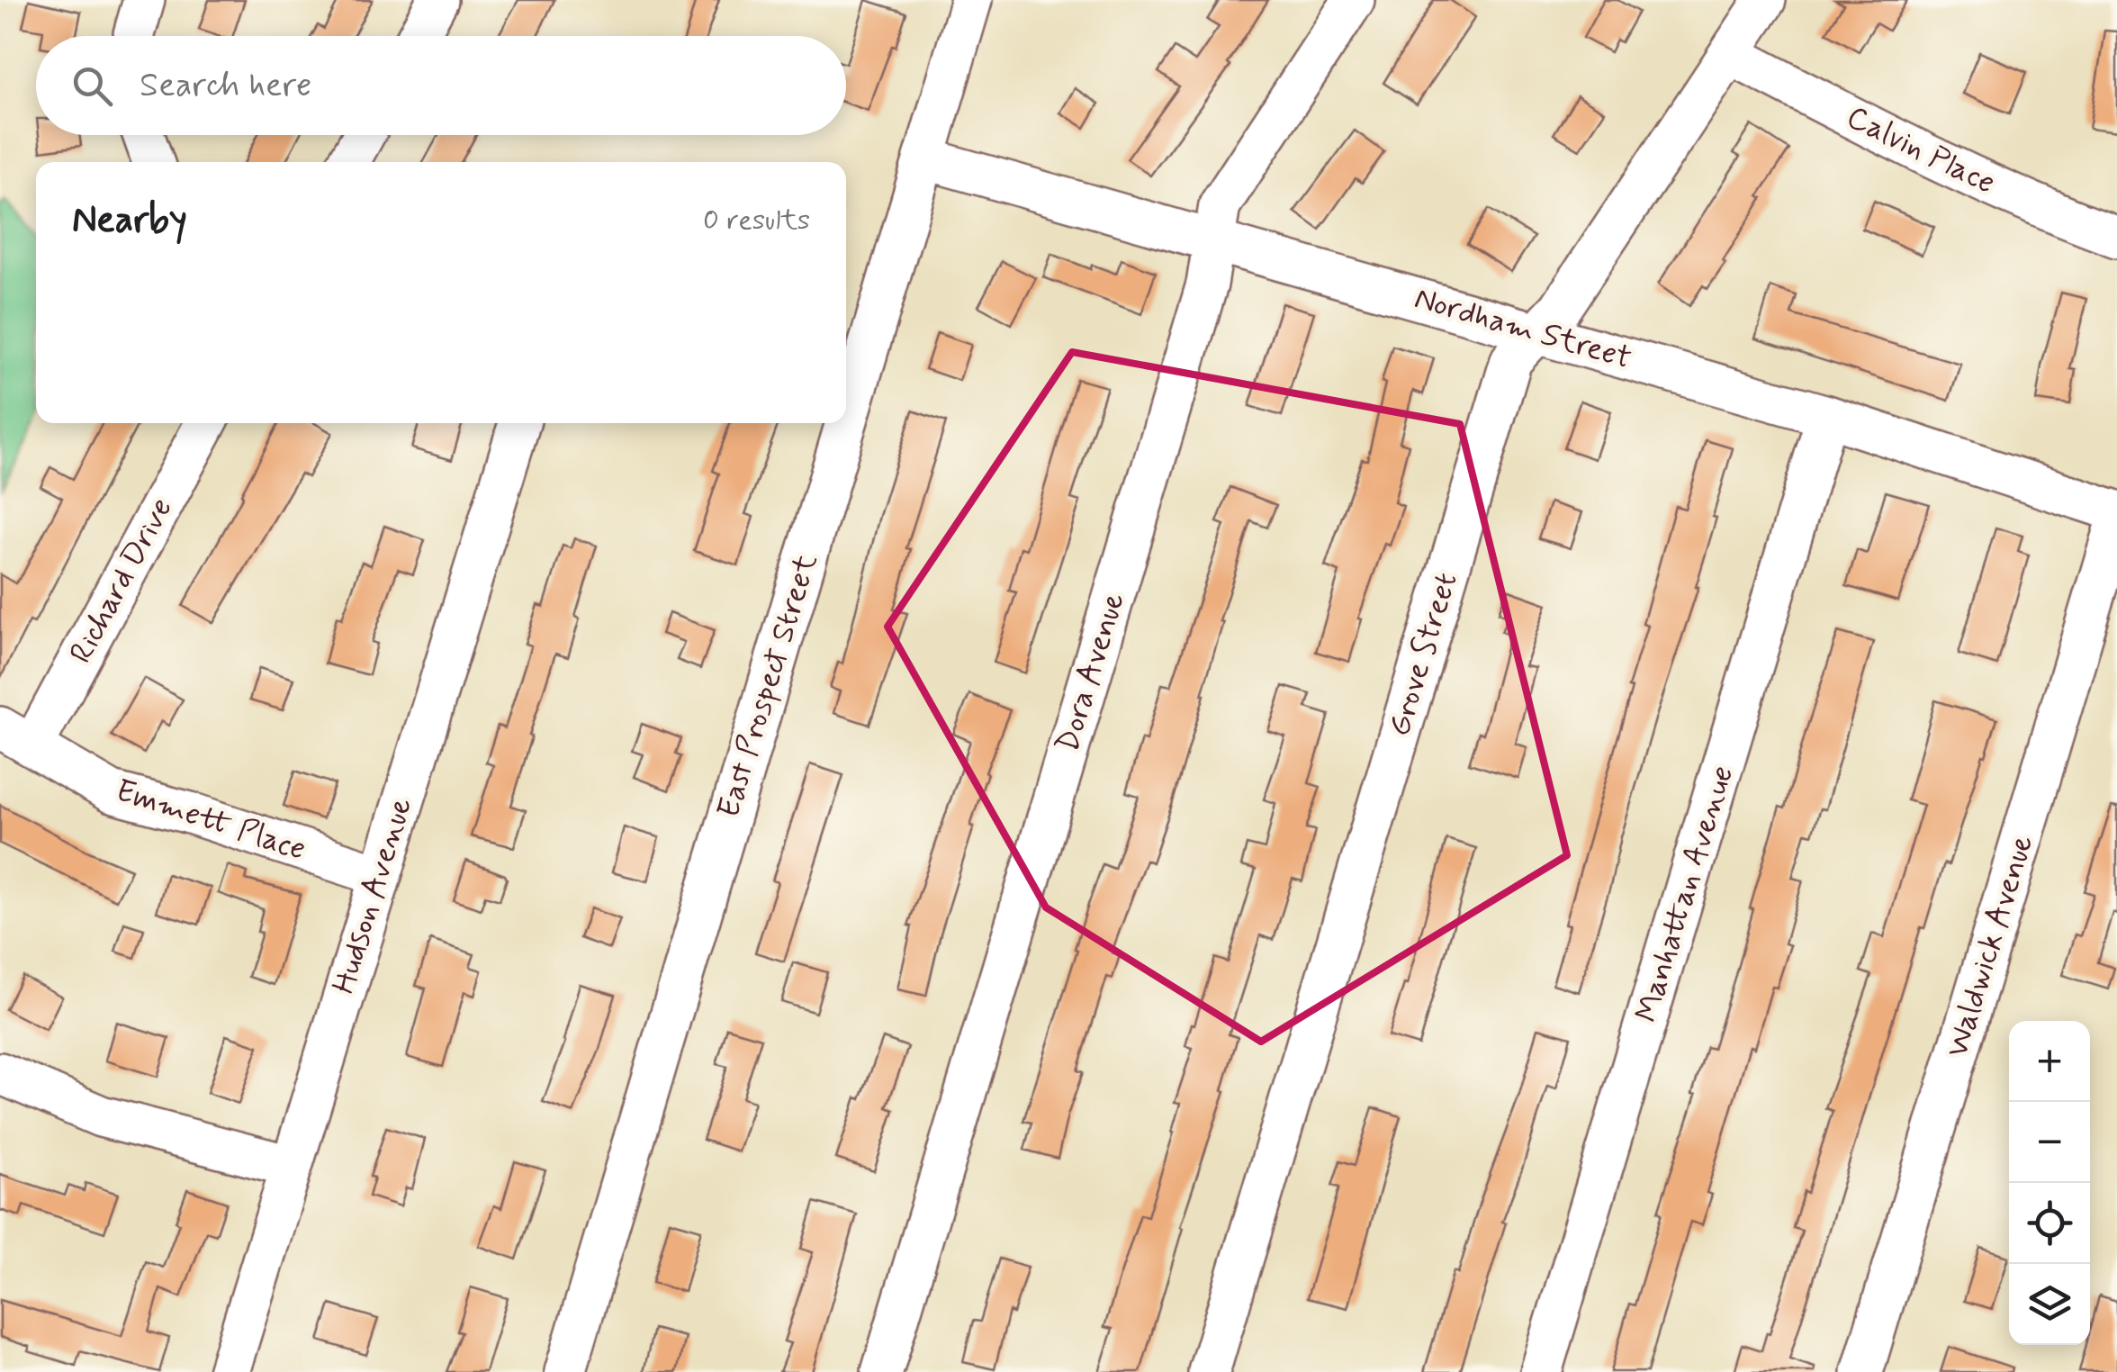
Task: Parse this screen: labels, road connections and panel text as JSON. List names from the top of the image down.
{
  "streets": {
    "street": [
      "Calvin Place",
      "Nordham Street",
      "Richard Drive",
      "Grove Street",
      "Dora Avenue",
      "East Prospect Street",
      "Emmett Place",
      "Manhattan Avenue",
      "Hudson Avenue",
      "Waldwick Avenue"
    ]
  },
  "crossings": [
    ["Calvin Place", "Grove Street"],
    ["Nordham Street", "Grove Street"],
    ["Nordham Street", "Dora Avenue"],
    ["Nordham Street", "East Prospect Street"],
    ["Nordham Street", "Manhattan Avenue"],
    ["Richard Drive", "Emmett Place"],
    ["Emmett Place", "Hudson Avenue"]
  ],
  "page": {
    "search": "Search here",
    "heading": ["Nearby", "0 results"],
    "map_buttons": ["+", "−"]
  }
}
